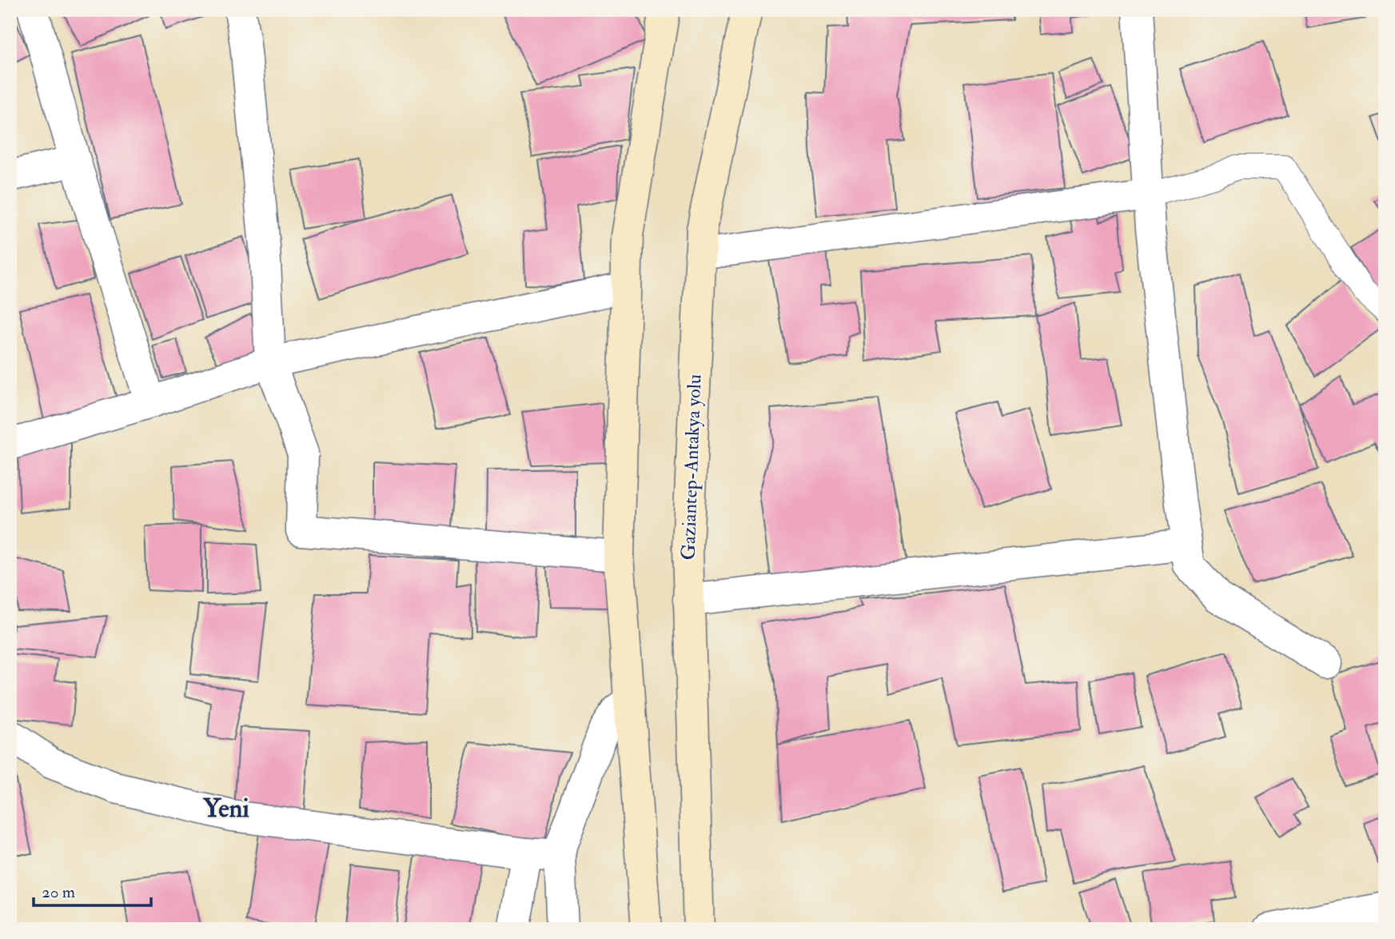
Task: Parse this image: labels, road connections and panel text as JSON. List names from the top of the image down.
{
  "streets": {
    "main road": ["Gaziantep-Antakya yolu"]
  },
  "districts": ["Yeni"],
  "scale_bar": "20 m"
}
